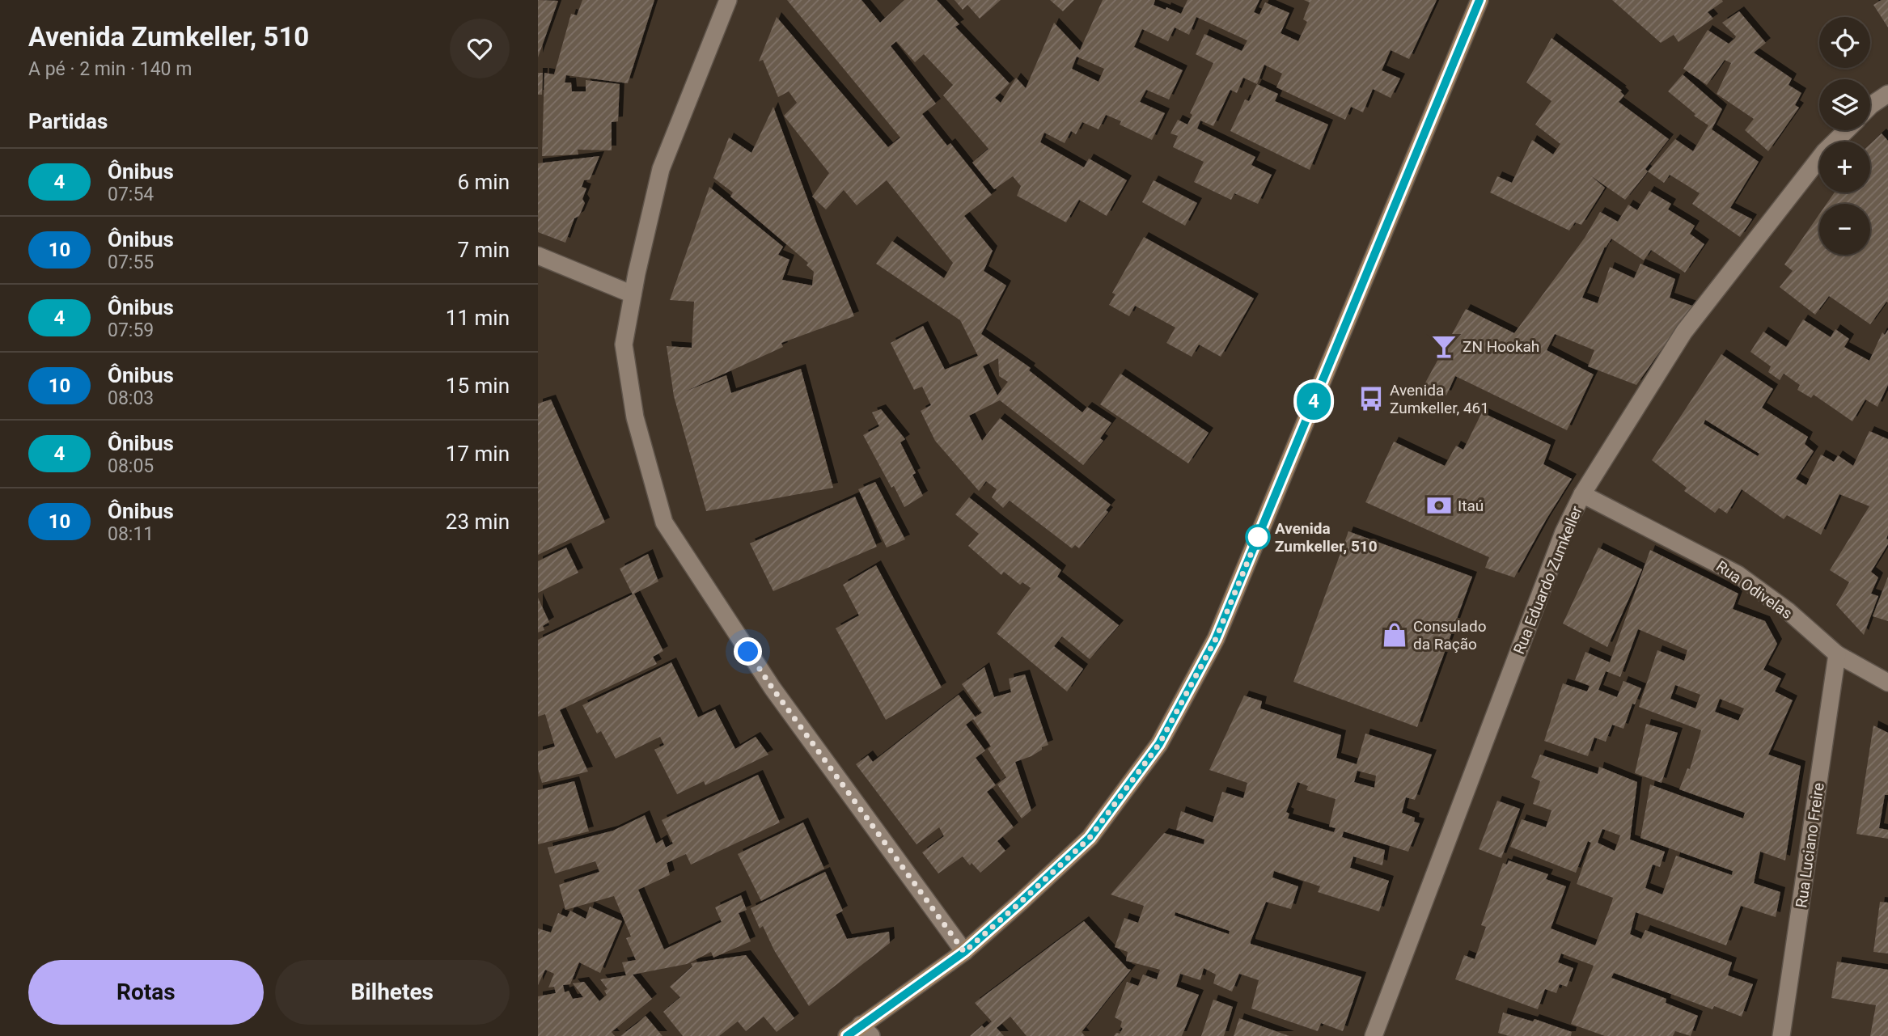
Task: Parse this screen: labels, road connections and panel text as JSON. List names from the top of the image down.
{
  "streets": {
    "street": ["Rua Eduardo Zumkeller", "Rua Odivelas", "Rua Luciano Freire"]
  },
  "crossings": [
    ["Rua Eduardo Zumkeller", "Rua Odivelas"],
    ["Rua Odivelas", "Rua Luciano Freire"]
  ],
  "places": {
    "bar": ["ZN Hookah"],
    "bus stop": ["Avenida Zumkeller, 461"],
    "bank": ["Itaú"],
    "other": ["Avenida Zumkeller, 510"],
    "shop": ["Consulado da Ração"]
  },
  "lines": ["bus line 4"],
  "page": {
    "heading": [
      ["Avenida Zumkeller, 510", "A pé · 2 min · 140 m"],
      "Partidas"
    ],
    "on_map": "4",
    "map_buttons": ["+", "−"],
    "list": [
      {
        "mark": "4",
        "name": "Ônibus",
        "note": "07:54",
        "value": "6 min"
      },
      {
        "mark": "10",
        "name": "Ônibus",
        "note": "07:55",
        "value": "7 min"
      },
      {
        "mark": "4",
        "name": "Ônibus",
        "note": "07:59",
        "value": "11 min"
      },
      {
        "mark": "10",
        "name": "Ônibus",
        "note": "08:03",
        "value": "15 min"
      },
      {
        "mark": "4",
        "name": "Ônibus",
        "note": "08:05",
        "value": "17 min"
      },
      {
        "mark": "10",
        "name": "Ônibus",
        "note": "08:11",
        "value": "23 min"
      }
    ],
    "buttons": ["Rotas", "Bilhetes"]
  }
}
